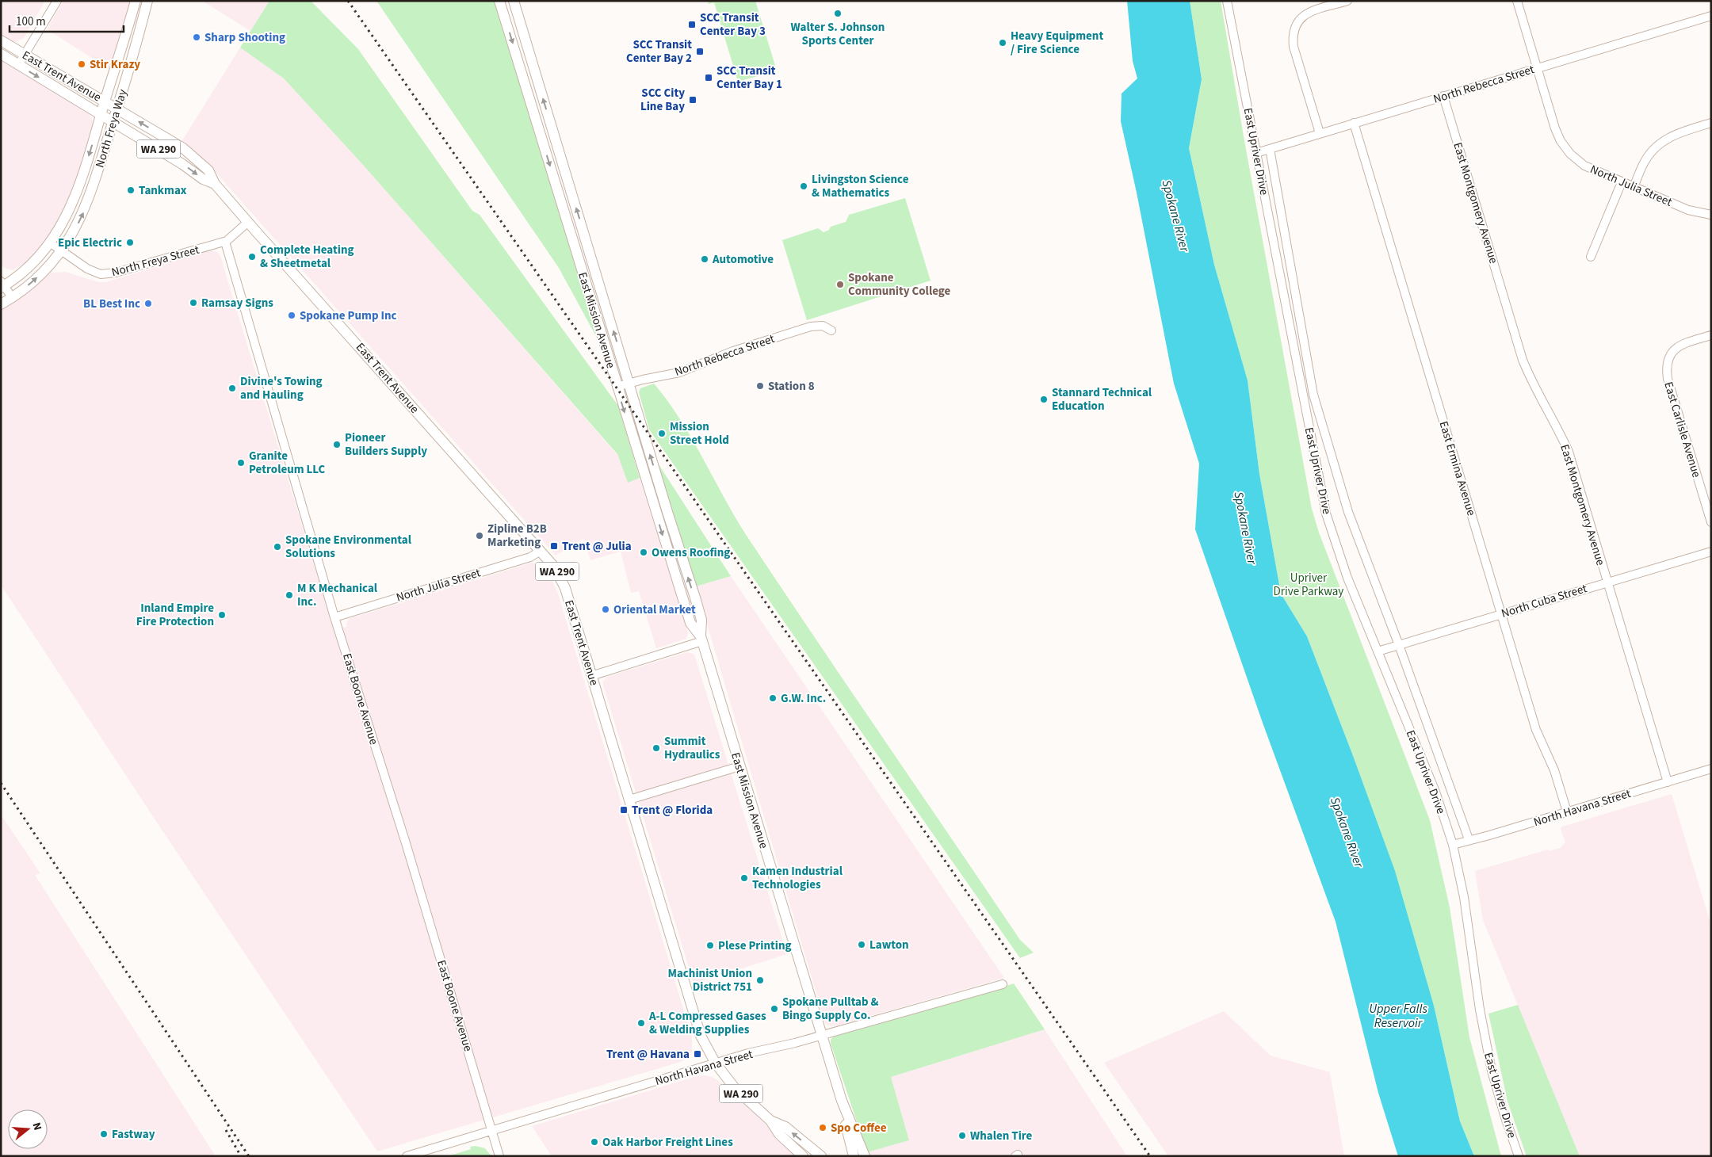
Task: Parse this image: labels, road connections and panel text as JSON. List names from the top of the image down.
{
  "streets": {
    "main road": [
      "East Trent Avenue",
      "North Freya Way",
      "WA 290",
      "East Mission Avenue"
    ],
    "street": [
      "North Rebecca Street",
      "East Upriver Drive",
      "North Julia Street",
      "East Montgomery Avenue",
      "North Freya Street",
      "East Carlisle Avenue",
      "East Ermina Avenue",
      "North Cuba Street",
      "East Boone Avenue",
      "North Havana Street"
    ]
  },
  "crossings": [
    ["East Trent Avenue", "North Freya Way"],
    ["East Trent Avenue", "North Julia Street"],
    ["East Trent Avenue", "North Freya Street"],
    ["East Trent Avenue", "North Havana Street"],
    ["North Rebecca Street", "East Upriver Drive"],
    ["North Rebecca Street", "North Julia Street"],
    ["North Rebecca Street", "East Montgomery Avenue"],
    ["North Rebecca Street", "East Mission Avenue"],
    ["North Rebecca Street", "East Ermina Avenue"],
    ["North Freya Way", "North Freya Street"],
    ["East Upriver Drive", "North Cuba Street"],
    ["East Upriver Drive", "North Havana Street"],
    ["North Julia Street", "East Boone Avenue"],
    ["East Montgomery Avenue", "North Cuba Street"],
    ["East Montgomery Avenue", "North Havana Street"],
    ["North Freya Street", "East Boone Avenue"],
    ["East Mission Avenue", "North Havana Street"],
    ["East Ermina Avenue", "North Cuba Street"],
    ["East Ermina Avenue", "North Havana Street"],
    ["East Boone Avenue", "North Havana Street"]
  ],
  "water": ["Spokane River", "Upper Falls Reservoir"],
  "parks": ["Upriver Drive Parkway"],
  "places": {
    "other": [
      "Walter S. Johnson Sports Center",
      "Sharp Shooting",
      "Heavy Equipment / Fire Science",
      "Stir Krazy",
      "Livingston Science & Mathematics",
      "Tankmax",
      "Epic Electric",
      "Complete Heating & Sheetmetal",
      "Automotive",
      "Spokane Community College",
      "Ramsay Signs",
      "BL Best Inc",
      "Spokane Pump Inc",
      "Station 8",
      "Divine's Towing and Hauling",
      "Stannard Technical Education",
      "Mission Street Hold",
      "Pioneer Builders Supply",
      "Granite Petroleum LLC",
      "Zipline B2B Marketing",
      "Spokane Environmental Solutions",
      "Owens Roofing",
      "M K Mechanical Inc.",
      "Oriental Market",
      "Inland Empire Fire Protection",
      "G.W. Inc.",
      "Summit Hydraulics",
      "Kamen Industrial Technologies",
      "Lawton",
      "Plese Printing",
      "Machinist Union District 751",
      "Spokane Pulltab & Bingo Supply Co.",
      "A-L Compressed Gases & Welding Supplies",
      "Spo Coffee",
      "Fastway",
      "Whalen Tire",
      "Oak Harbor Freight Lines"
    ],
    "transit": [
      "SCC Transit Center Bay 3",
      "SCC Transit Center Bay 2",
      "SCC Transit Center Bay 1",
      "SCC City Line Bay",
      "Trent @ Julia",
      "Trent @ Florida",
      "Trent @ Havana"
    ]
  },
  "scale_bar": "100 m",
  "north": "right"
}
